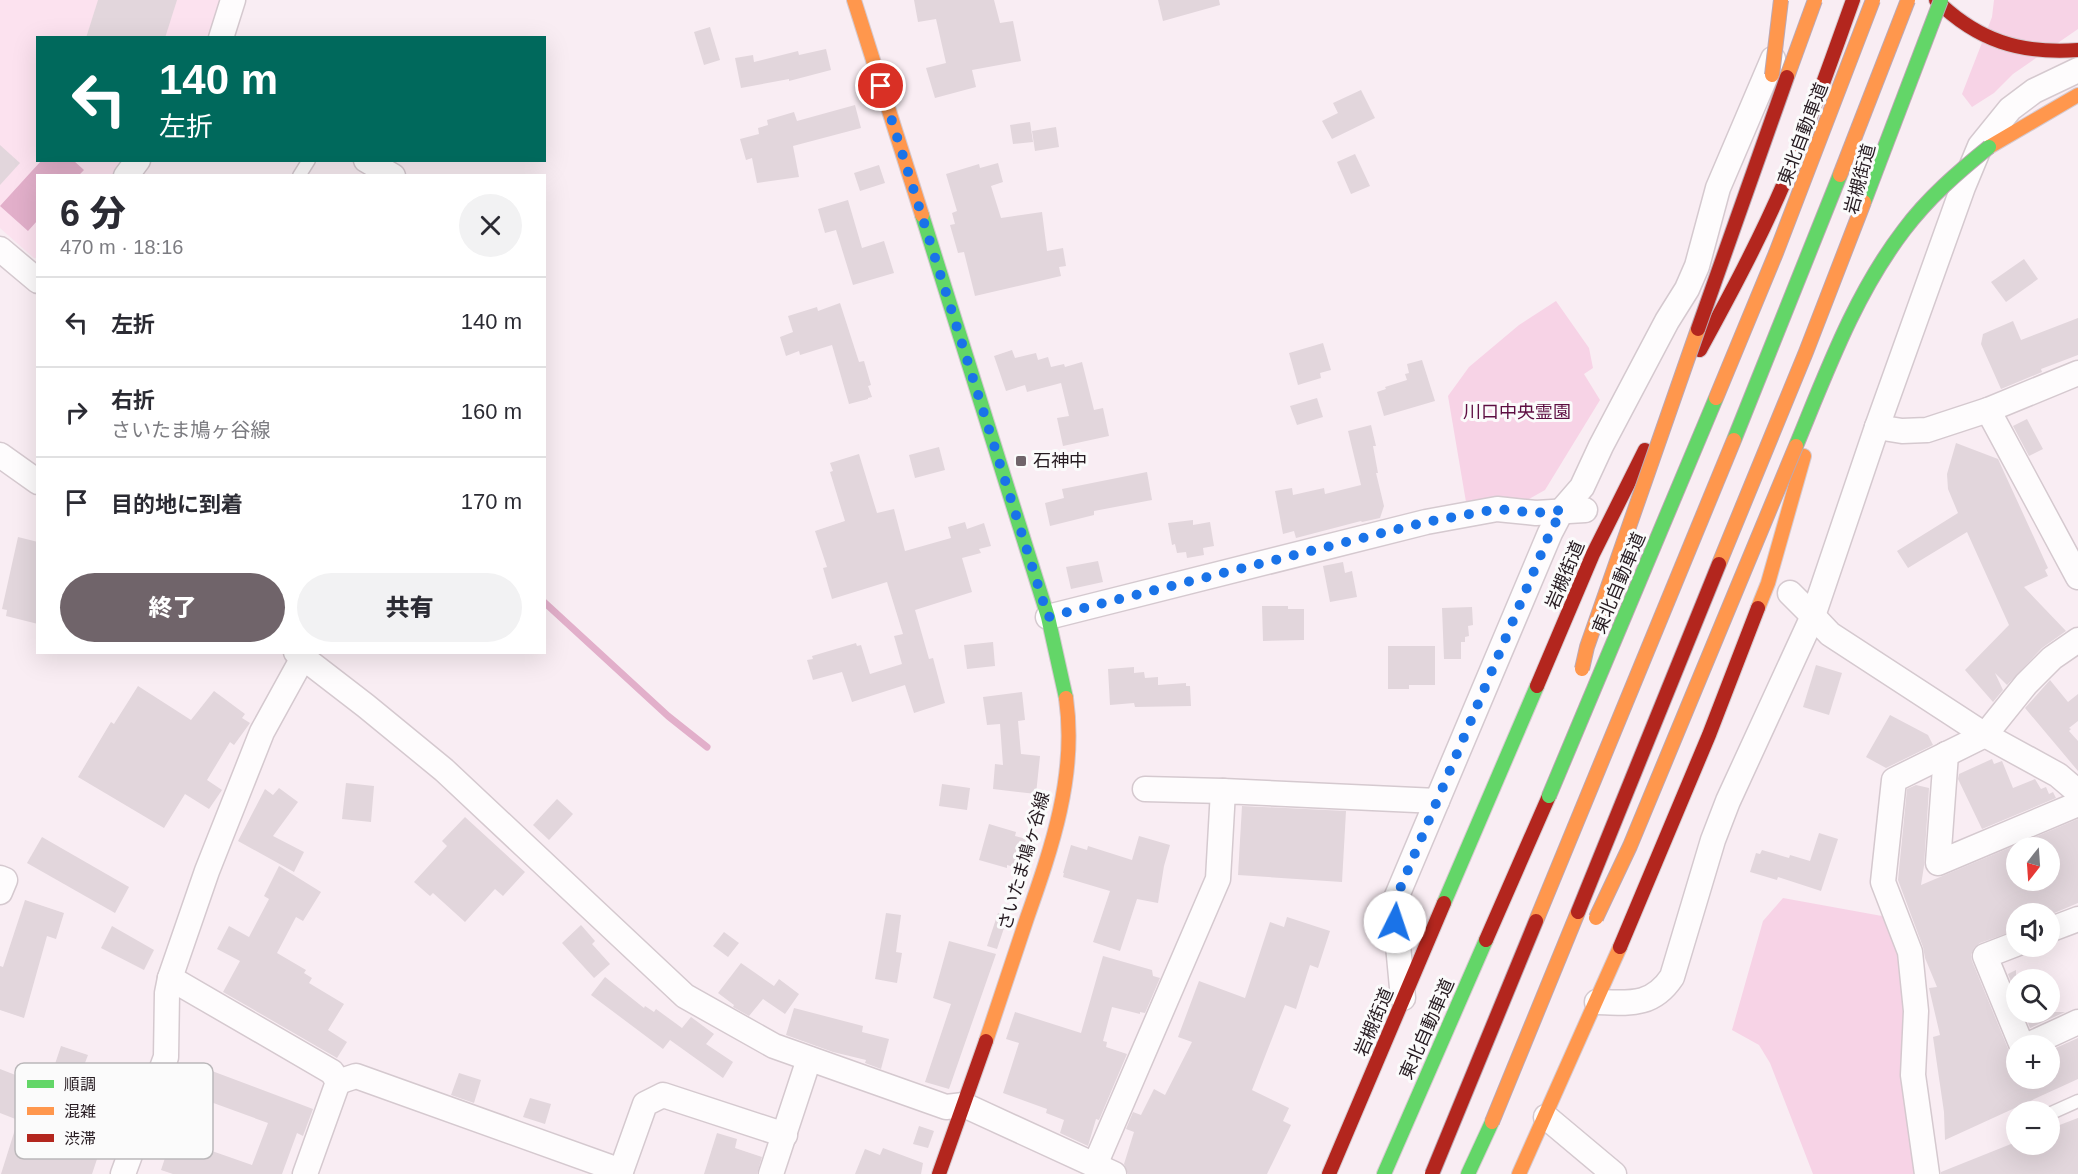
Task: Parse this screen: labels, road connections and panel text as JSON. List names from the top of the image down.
{
  "streets": {
    "main road": ["東北自動車道", "岩槻街道", "さいたま鳩ヶ谷線"]
  },
  "parks": ["川口中央霊園"],
  "places": {
    "transit": ["石神中"]
  },
  "legend": ["順調", "混雑", "渋滞"],
  "north": "bottom",
  "page": {
    "turn": ["140 m", "左折"],
    "heading": ["6 分", "470 m · 18:16"],
    "list": [
      {
        "name": "左折",
        "value": "140 m"
      },
      {
        "name": "右折",
        "note": "さいたま鳩ヶ谷線",
        "value": "160 m"
      },
      {
        "name": "目的地に到着",
        "value": "170 m"
      }
    ],
    "buttons": ["終了", "共有"],
    "map_buttons": ["+", "−"]
  }
}
